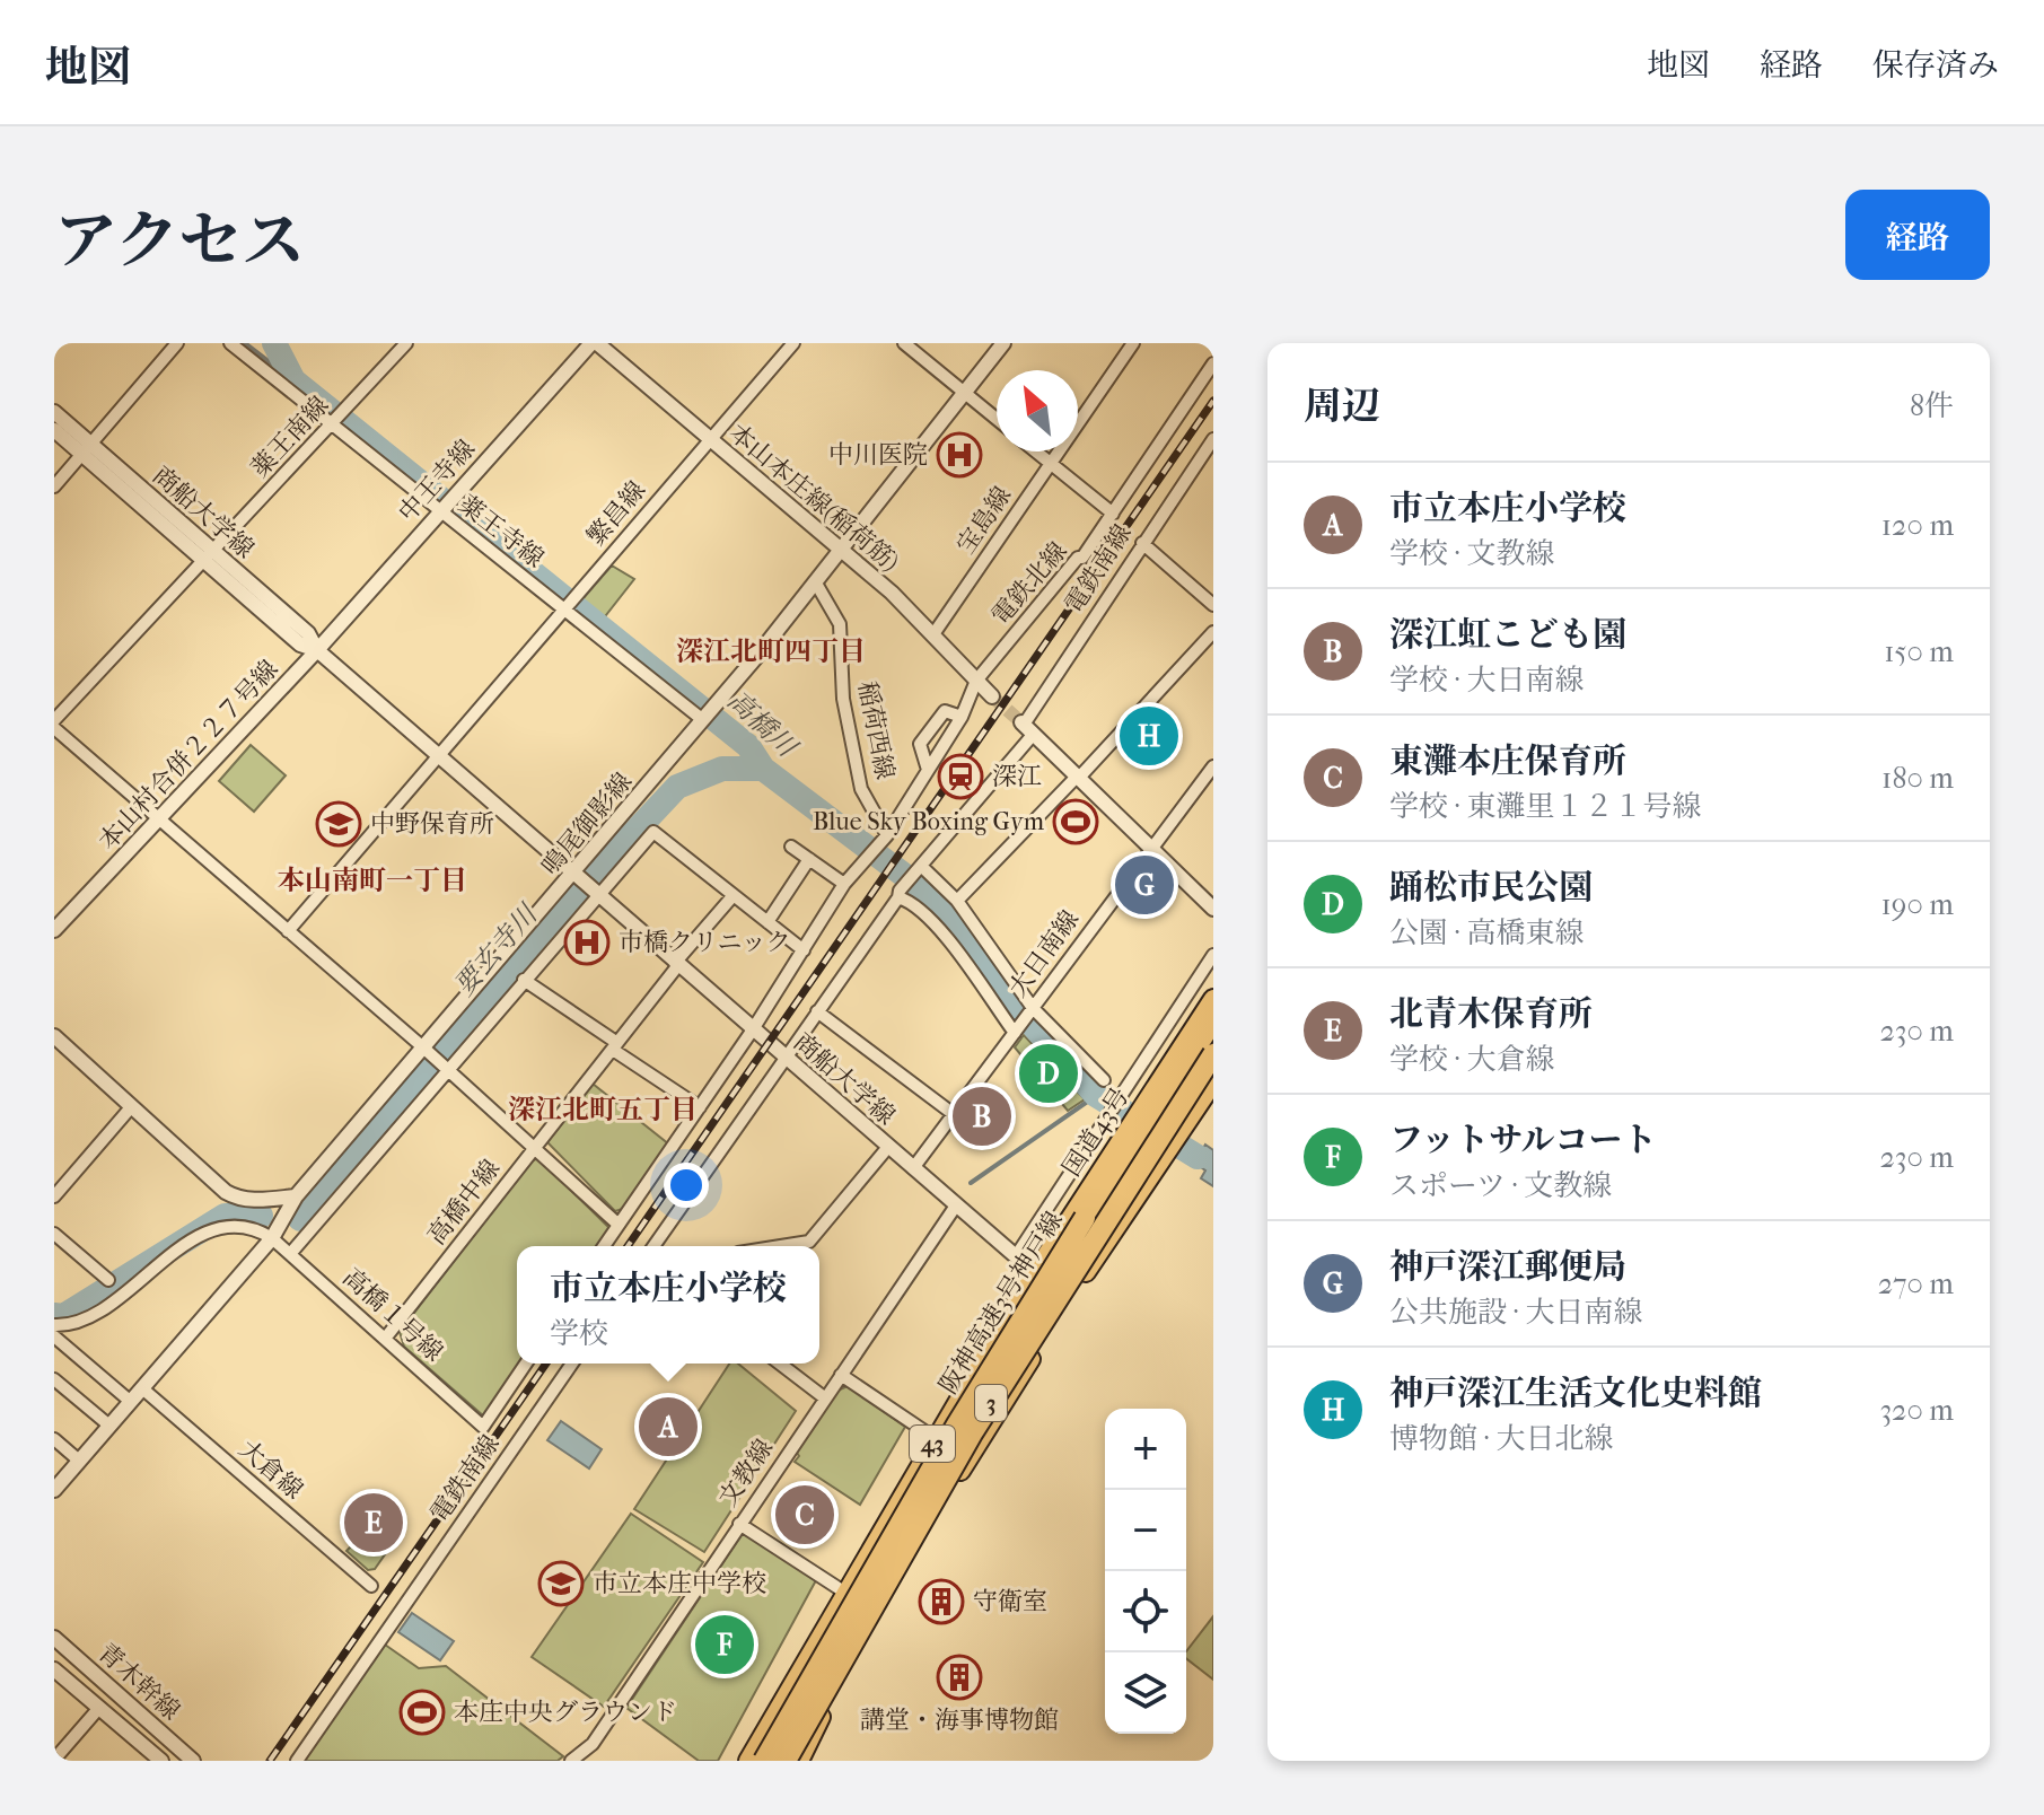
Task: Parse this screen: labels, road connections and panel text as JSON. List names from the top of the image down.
{
  "streets": {
    "highway": [
      "国道43号",
      "阪神高速3号神戸線",
      "3",
      "43"
    ],
    "street": [
      "薬王南線",
      "中王寺線",
      "本山本庄線(稲荷筋)",
      "商船大学線",
      "繁昌線",
      "宝島線",
      "薬王寺線",
      "電鉄南線",
      "電鉄北線",
      "稲荷西線",
      "本山村合併２２７号線",
      "鳴尾御影線",
      "大日南線",
      "高橋中線",
      "高橋１号線",
      "大倉線",
      "文教線",
      "青木幹線"
    ]
  },
  "crossings": [
    ["薬王南線", "商船大学線"],
    ["薬王南線", "薬王寺線"],
    ["中王寺線", "本山本庄線(稲荷筋)"],
    ["中王寺線", "商船大学線"],
    ["中王寺線", "薬王寺線"],
    ["中王寺線", "本山村合併２２７号線"],
    ["本山本庄線(稲荷筋)", "繁昌線"],
    ["本山本庄線(稲荷筋)", "宝島線"],
    ["本山本庄線(稲荷筋)", "電鉄北線"],
    ["本山本庄線(稲荷筋)", "鳴尾御影線"],
    ["商船大学線", "繁昌線"],
    ["商船大学線", "本山村合併２２７号線"],
    ["商船大学線", "鳴尾御影線"],
    ["商船大学線", "大日南線"],
    ["商船大学線", "国道43号"],
    ["商船大学線", "高橋中線"],
    ["商船大学線", "43"],
    ["商船大学線", "文教線"],
    ["繁昌線", "薬王寺線"],
    ["薬王寺線", "鳴尾御影線"],
    ["電鉄北線", "稲荷西線"],
    ["稲荷西線", "鳴尾御影線"],
    ["鳴尾御影線", "高橋１号線"],
    ["鳴尾御影線", "大倉線"],
    ["高橋中線", "高橋１号線"]
  ],
  "districts": ["深江北町四丁目", "本山南町一丁目", "深江北町五丁目"],
  "water": ["高橋川", "要玄寺川"],
  "places": {
    "hospital": ["中川医院", "市橋クリニック"],
    "station": ["深江"],
    "sports": ["Blue Sky Boxing Gym", "本庄中央グラウンド"],
    "school or university": ["中野保育所", "市立本庄中学校"],
    "building": ["守衛室", "講堂・海事博物館"]
  },
  "north": "top left",
  "page": {
    "header": "地図",
    "nav": ["地図", "経路", "保存済み"],
    "title": "アクセス",
    "buttons": "経路",
    "heading": ["周辺", "8件"],
    "list": [
      {
        "mark": "A",
        "name": "市立本庄小学校",
        "note": "学校 · 文教線",
        "value": "120 m"
      },
      {
        "mark": "B",
        "name": "深江虹こども園",
        "note": "学校 · 大日南線",
        "value": "150 m"
      },
      {
        "mark": "C",
        "name": "東灘本庄保育所",
        "note": "学校 · 東灘里１２１号線",
        "value": "180 m"
      },
      {
        "mark": "D",
        "name": "踊松市民公園",
        "note": "公園 · 高橋東線",
        "value": "190 m"
      },
      {
        "mark": "E",
        "name": "北青木保育所",
        "note": "学校 · 大倉線",
        "value": "230 m"
      },
      {
        "mark": "F",
        "name": "フットサルコート",
        "note": "スポーツ · 文教線",
        "value": "230 m"
      },
      {
        "mark": "G",
        "name": "神戸深江郵便局",
        "note": "公共施設 · 大日南線",
        "value": "270 m"
      },
      {
        "mark": "H",
        "name": "神戸深江生活文化史料館",
        "note": "博物館 · 大日北線",
        "value": "320 m"
      }
    ],
    "pins": [
      "H",
      "G",
      "D",
      "B",
      "A",
      "C",
      "E",
      "F"
    ],
    "popup": ["市立本庄小学校", "学校"],
    "map_buttons": ["+", "−"]
  }
}
